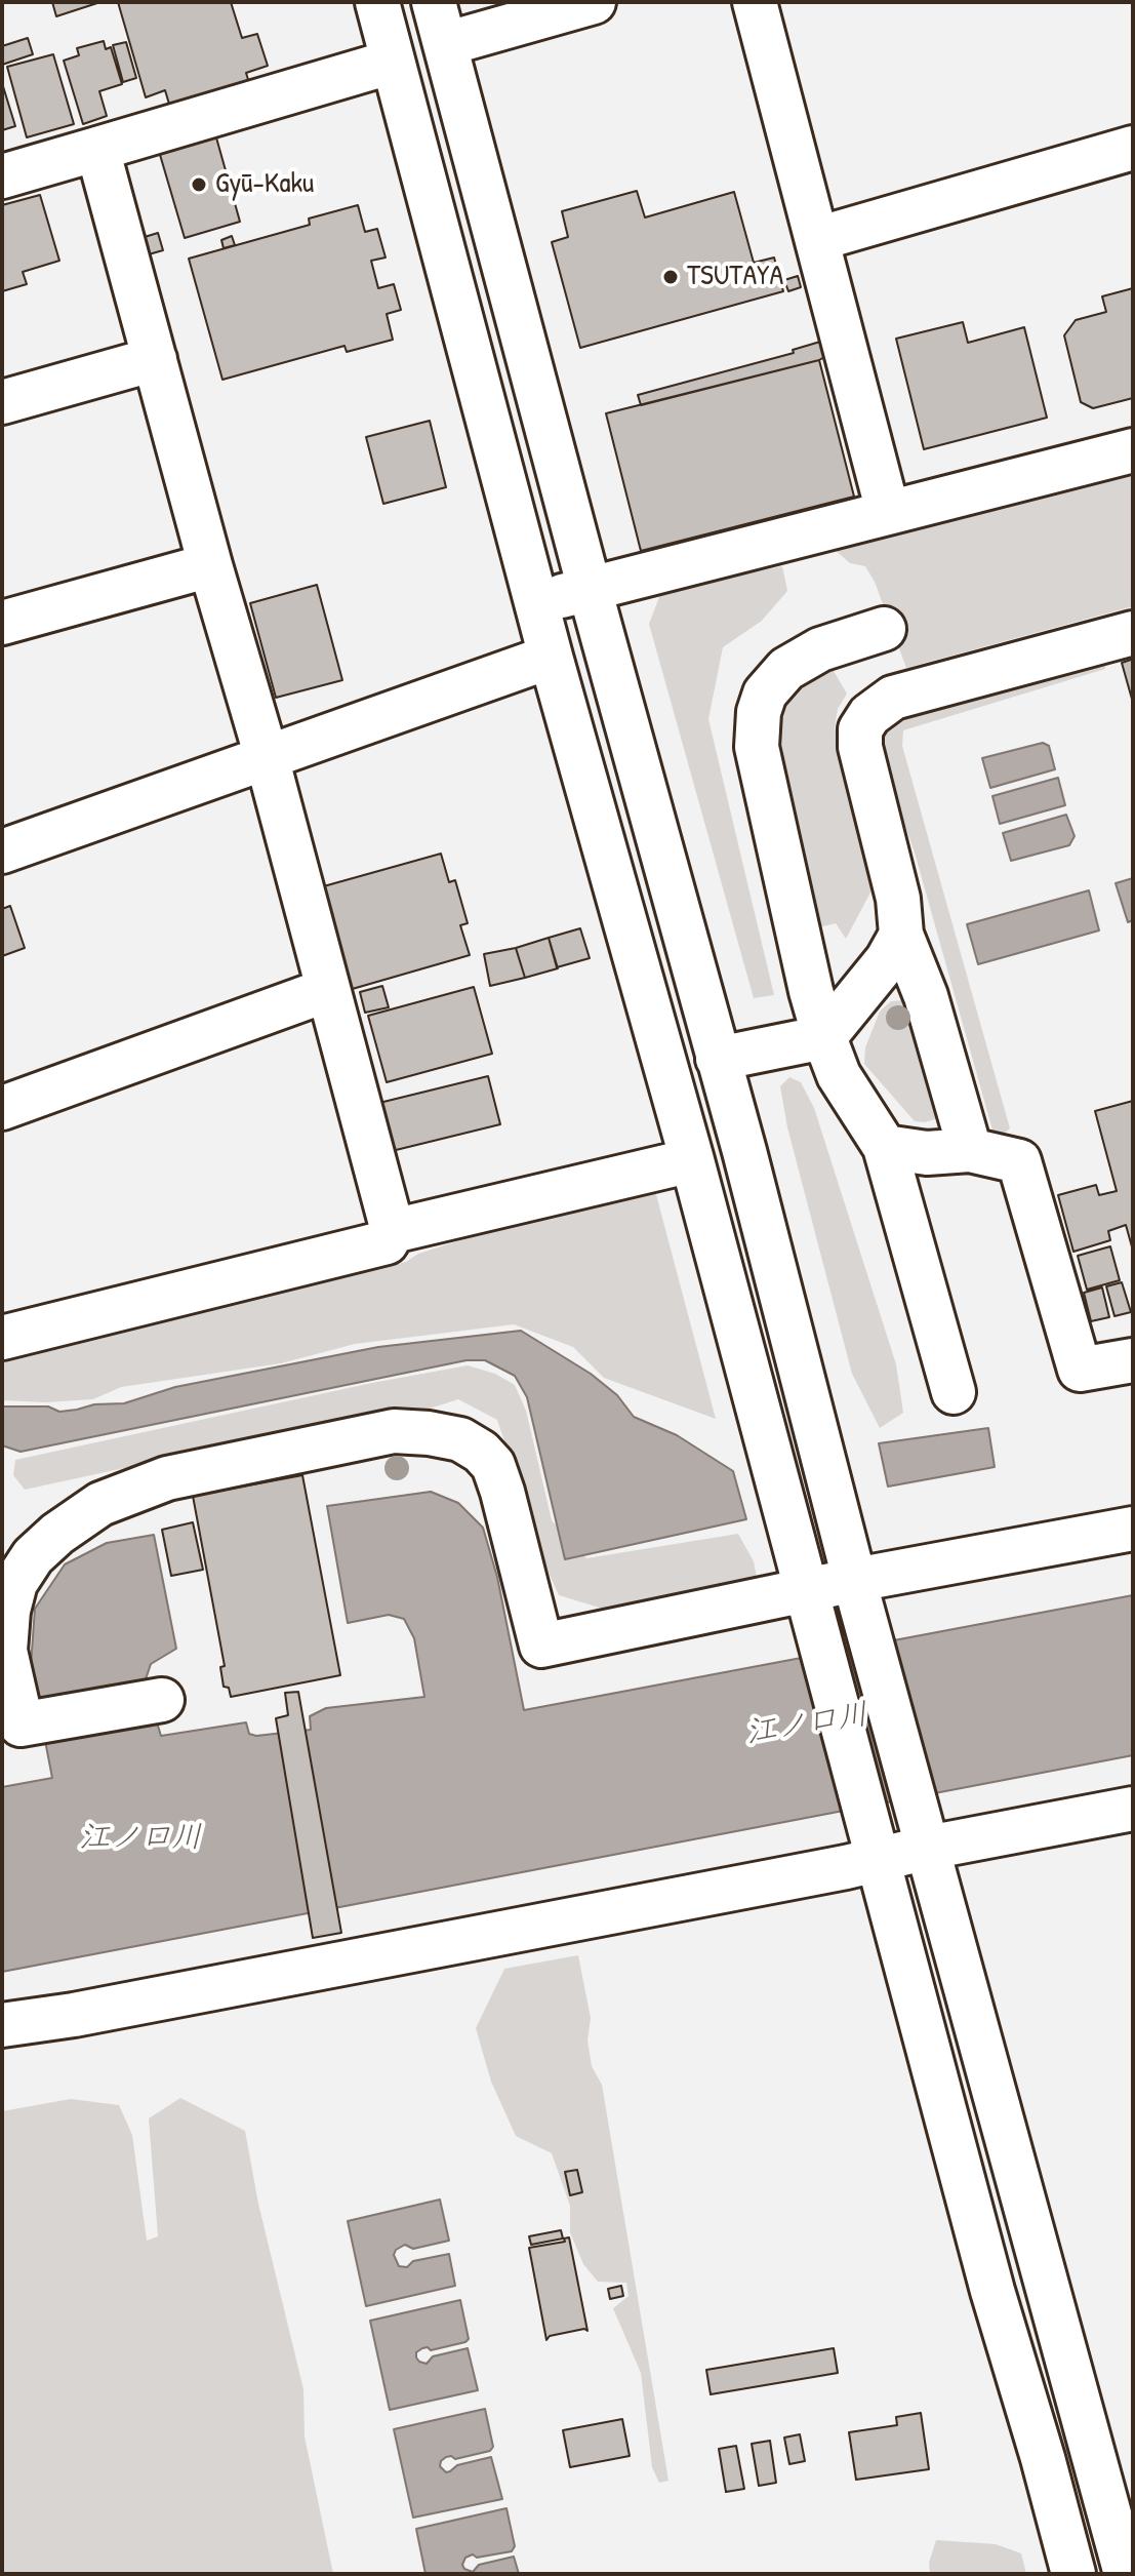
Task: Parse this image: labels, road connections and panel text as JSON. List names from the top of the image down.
{
  "water": ["江ノ口川"],
  "places": ["Gyū-Kaku", "TSUTAYA"]
}
